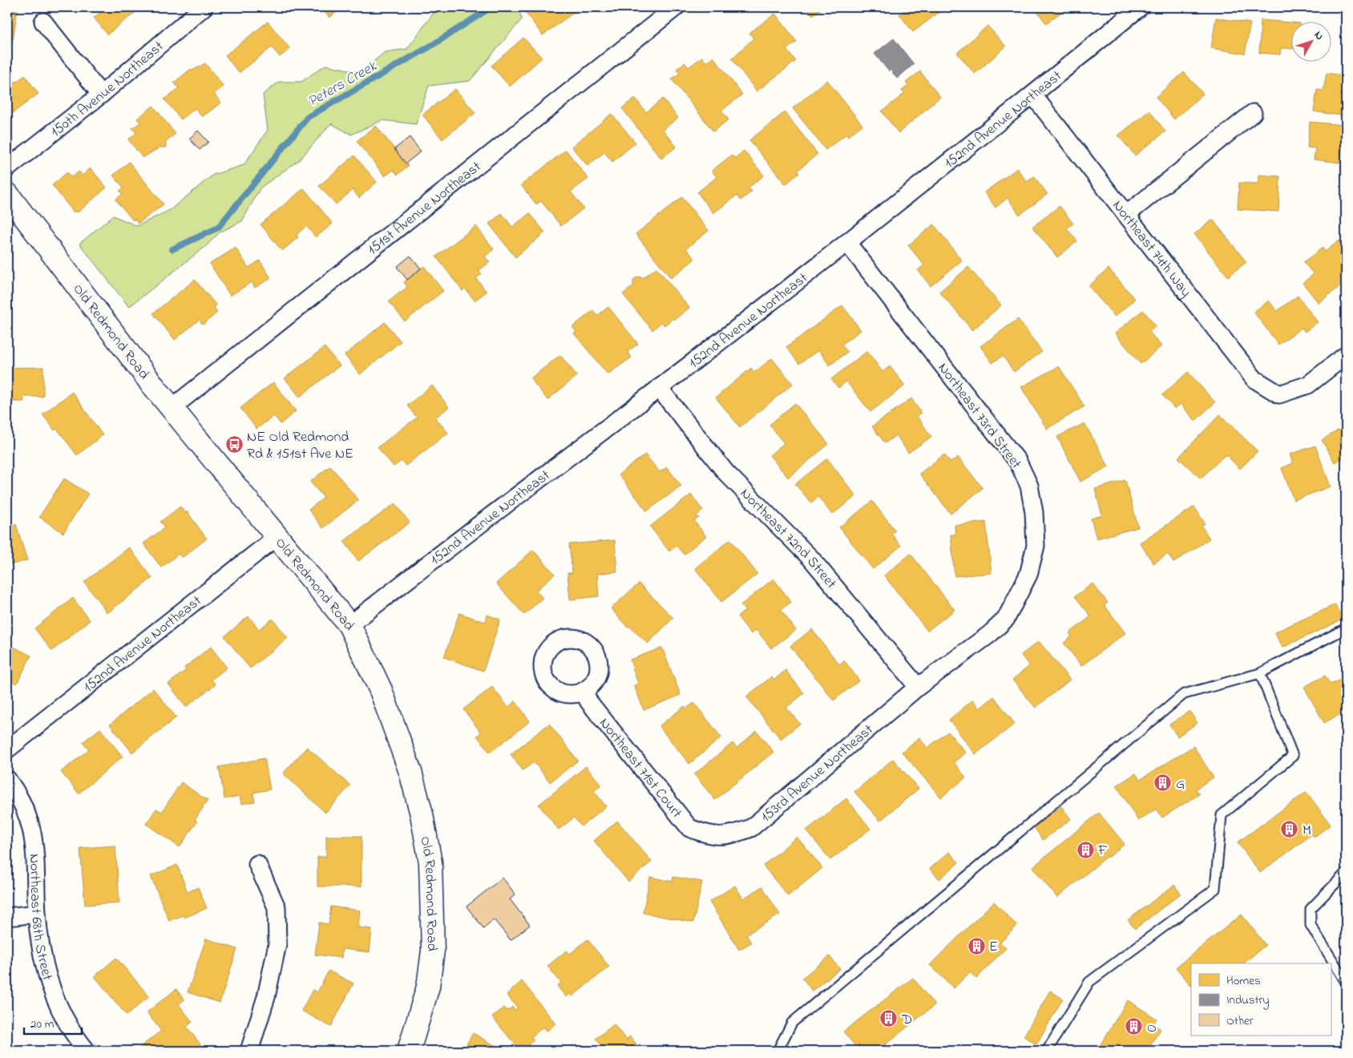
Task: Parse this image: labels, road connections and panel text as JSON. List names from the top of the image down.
{
  "streets": {
    "main road": ["Old Redmond Road"],
    "street": [
      "150th Avenue Northeast",
      "152nd Avenue Northeast",
      "151st Avenue Northeast",
      "Northeast 74th Way",
      "Northeast 73rd Street",
      "Northeast 72nd Street",
      "Northeast 71st Court",
      "153rd Avenue Northeast",
      "Northeast 68th Street"
    ]
  },
  "crossings": [
    ["152nd Avenue Northeast", "Northeast 74th Way"],
    ["152nd Avenue Northeast", "Old Redmond Road"],
    ["152nd Avenue Northeast", "Northeast 73rd Street"],
    ["152nd Avenue Northeast", "Northeast 72nd Street"],
    ["151st Avenue Northeast", "Old Redmond Road"],
    ["Northeast 73rd Street", "Northeast 72nd Street"],
    ["Northeast 73rd Street", "153rd Avenue Northeast"],
    ["Northeast 72nd Street", "153rd Avenue Northeast"],
    ["Northeast 71st Court", "153rd Avenue Northeast"]
  ],
  "water": ["Peters Creek"],
  "places": {
    "bus stop": ["NE Old Redmond Rd & 151st Ave NE"],
    "building": [
      "G",
      "M",
      "F",
      "E",
      "D",
      "O"
    ]
  },
  "legend": ["Homes", "Industry", "Other"],
  "scale_bar": "20 m",
  "north": "top right"
}
